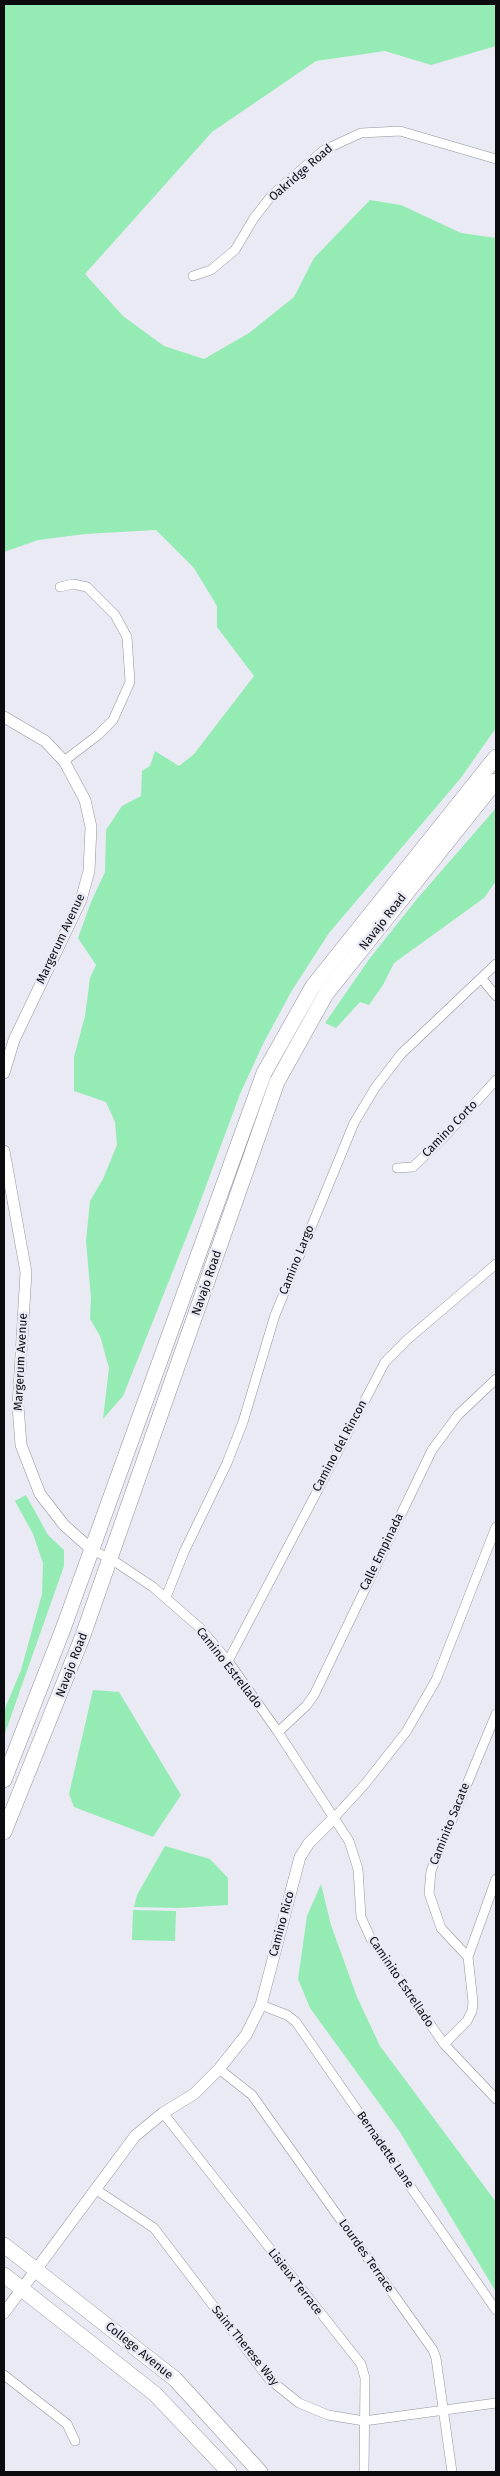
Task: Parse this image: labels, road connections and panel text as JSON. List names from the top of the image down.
{
  "streets": {
    "main road": ["Navajo Road", "College Avenue"],
    "street": [
      "Oakridge Road",
      "Margerum Avenue",
      "Camino Corto",
      "Camino Largo",
      "Camino del Rincon",
      "Calle Empinada",
      "Camino Estrellado",
      "Caminito Sacate",
      "Camino Rico",
      "Caminito Estrellado",
      "Bernadette Lane",
      "Lourdes Terrace",
      "Lisieux Terrace",
      "Saint Therese Way"
    ]
  },
  "crossings": [
    ["Navajo Road", "Margerum Avenue"],
    ["Navajo Road", "Camino Estrellado"],
    ["Margerum Avenue", "Camino Estrellado"],
    ["Camino Largo", "Camino Estrellado"],
    ["Camino del Rincon", "Camino Estrellado"],
    ["Calle Empinada", "Camino Estrellado"],
    ["Camino Estrellado", "Camino Rico"],
    ["Camino Estrellado", "Caminito Estrellado"],
    ["Camino Rico", "Caminito Estrellado"],
    ["Camino Rico", "Bernadette Lane"],
    ["Camino Rico", "Lourdes Terrace"],
    ["Camino Rico", "Lisieux Terrace"],
    ["Camino Rico", "Saint Therese Way"],
    ["Camino Rico", "College Avenue"],
    ["Lourdes Terrace", "Saint Therese Way"],
    ["Lisieux Terrace", "Saint Therese Way"]
  ]
}
